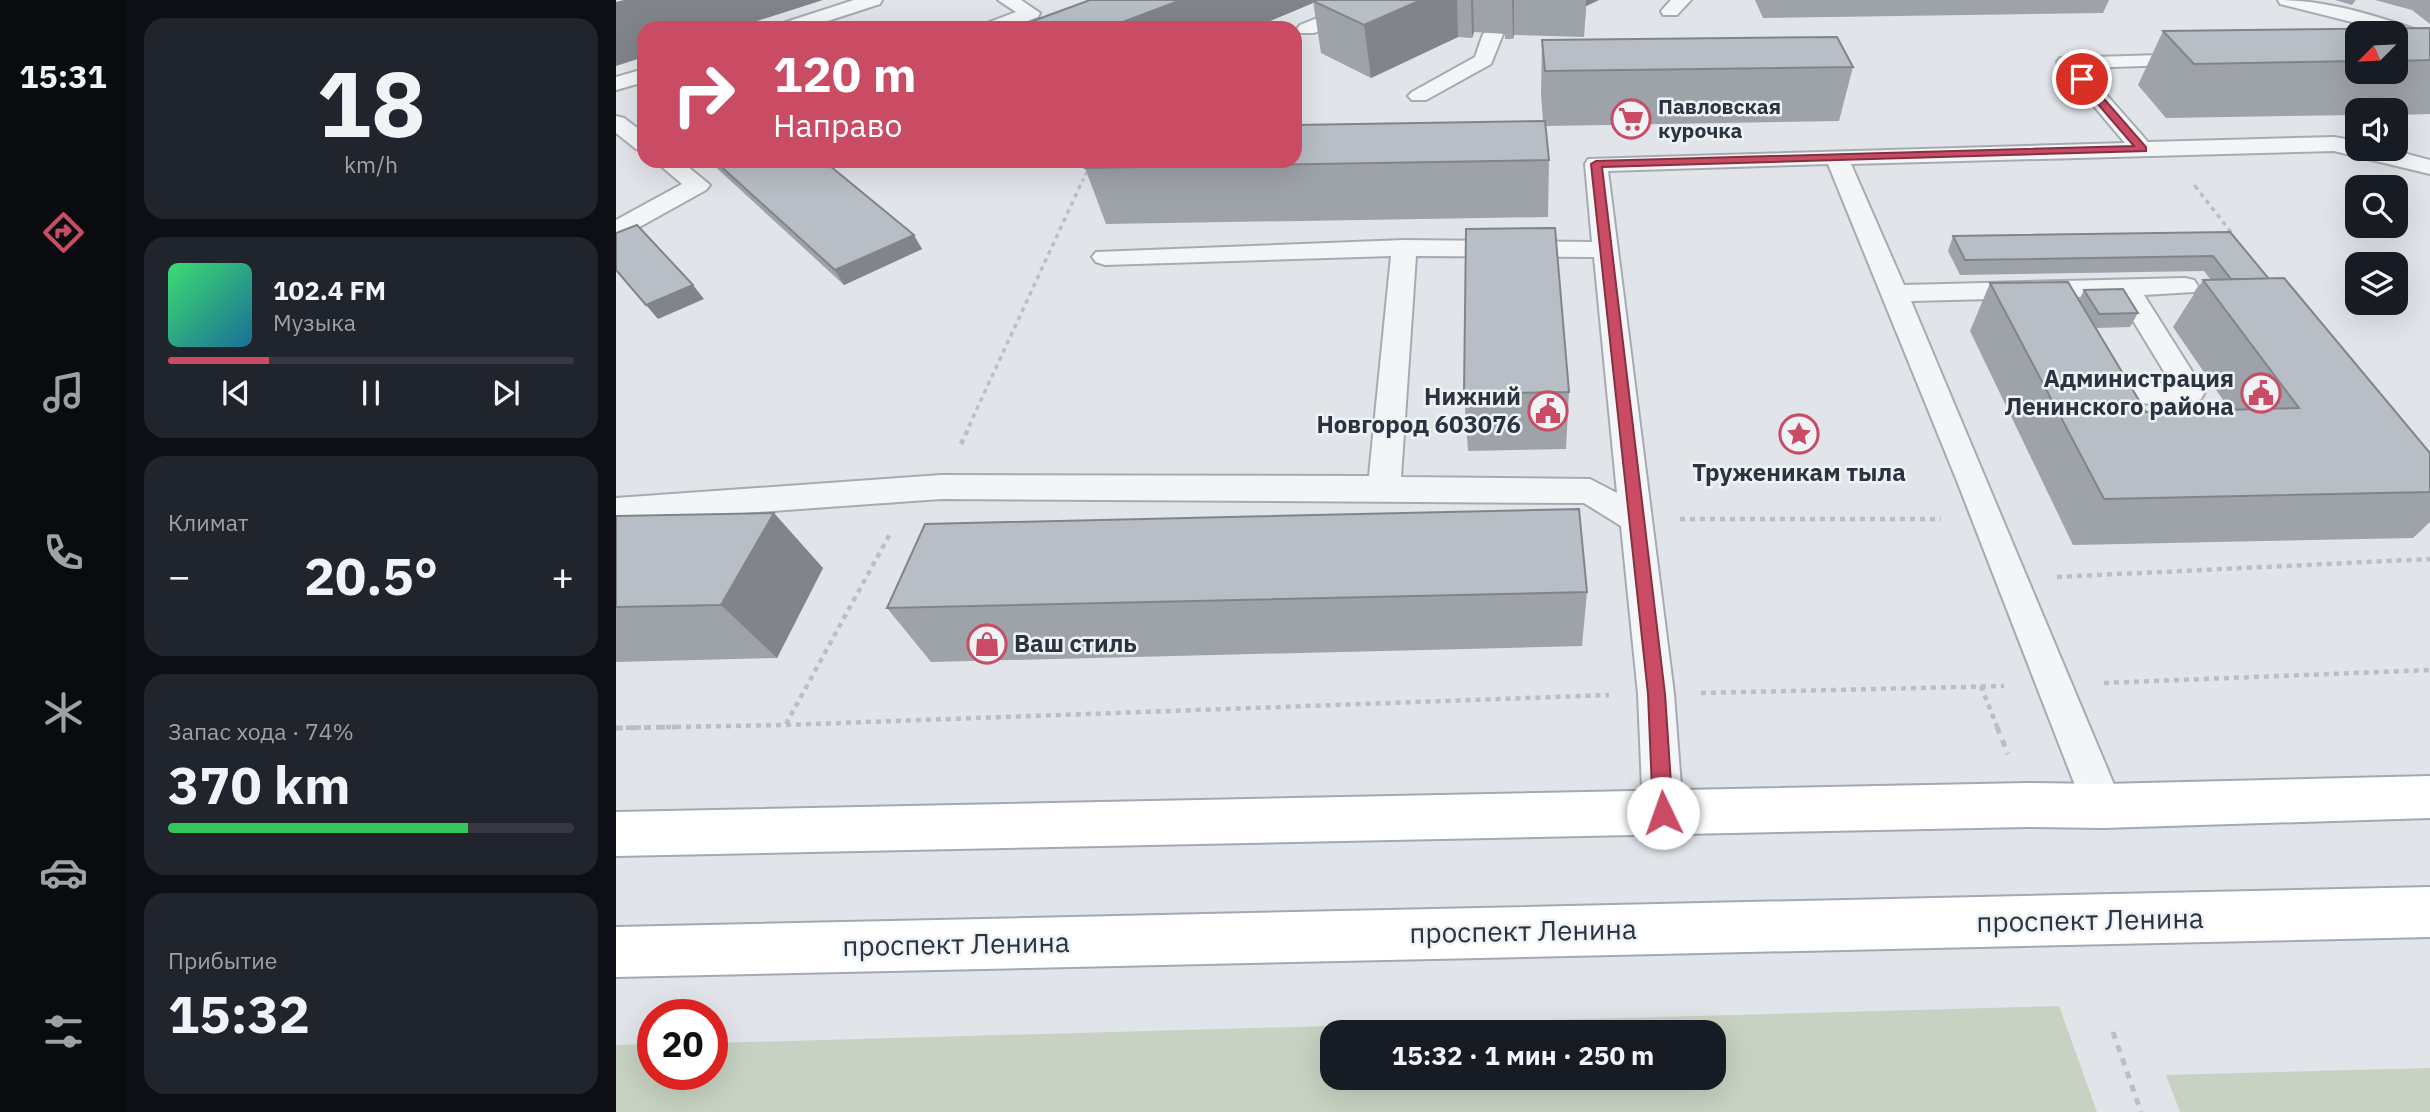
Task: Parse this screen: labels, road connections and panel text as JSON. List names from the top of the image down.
{
  "streets": {
    "main road": ["проспект Ленина"]
  },
  "places": {
    "supermarket": ["Павловская курочка"],
    "public building": ["Администрация Ленинского района", "Нижний Новгород 603076"],
    "place": ["Труженикам тыла"],
    "shop": ["Ваш стиль"]
  },
  "north": "bottom left",
  "page": {
    "tabs": "15:31",
    "tile": [
      ["18", "km/h"],
      "Климат",
      ["Запас хода · 74%", "370 km"],
      ["Прибытие", "15:32"]
    ],
    "turn": ["120 m", "Направо"],
    "song": ["102.4 FM", "Музыка"],
    "heat": ["−", "20.5°", "+"],
    "limit": "20",
    "trip": "15:32 · 1 мин · 250 m"
  }
}
